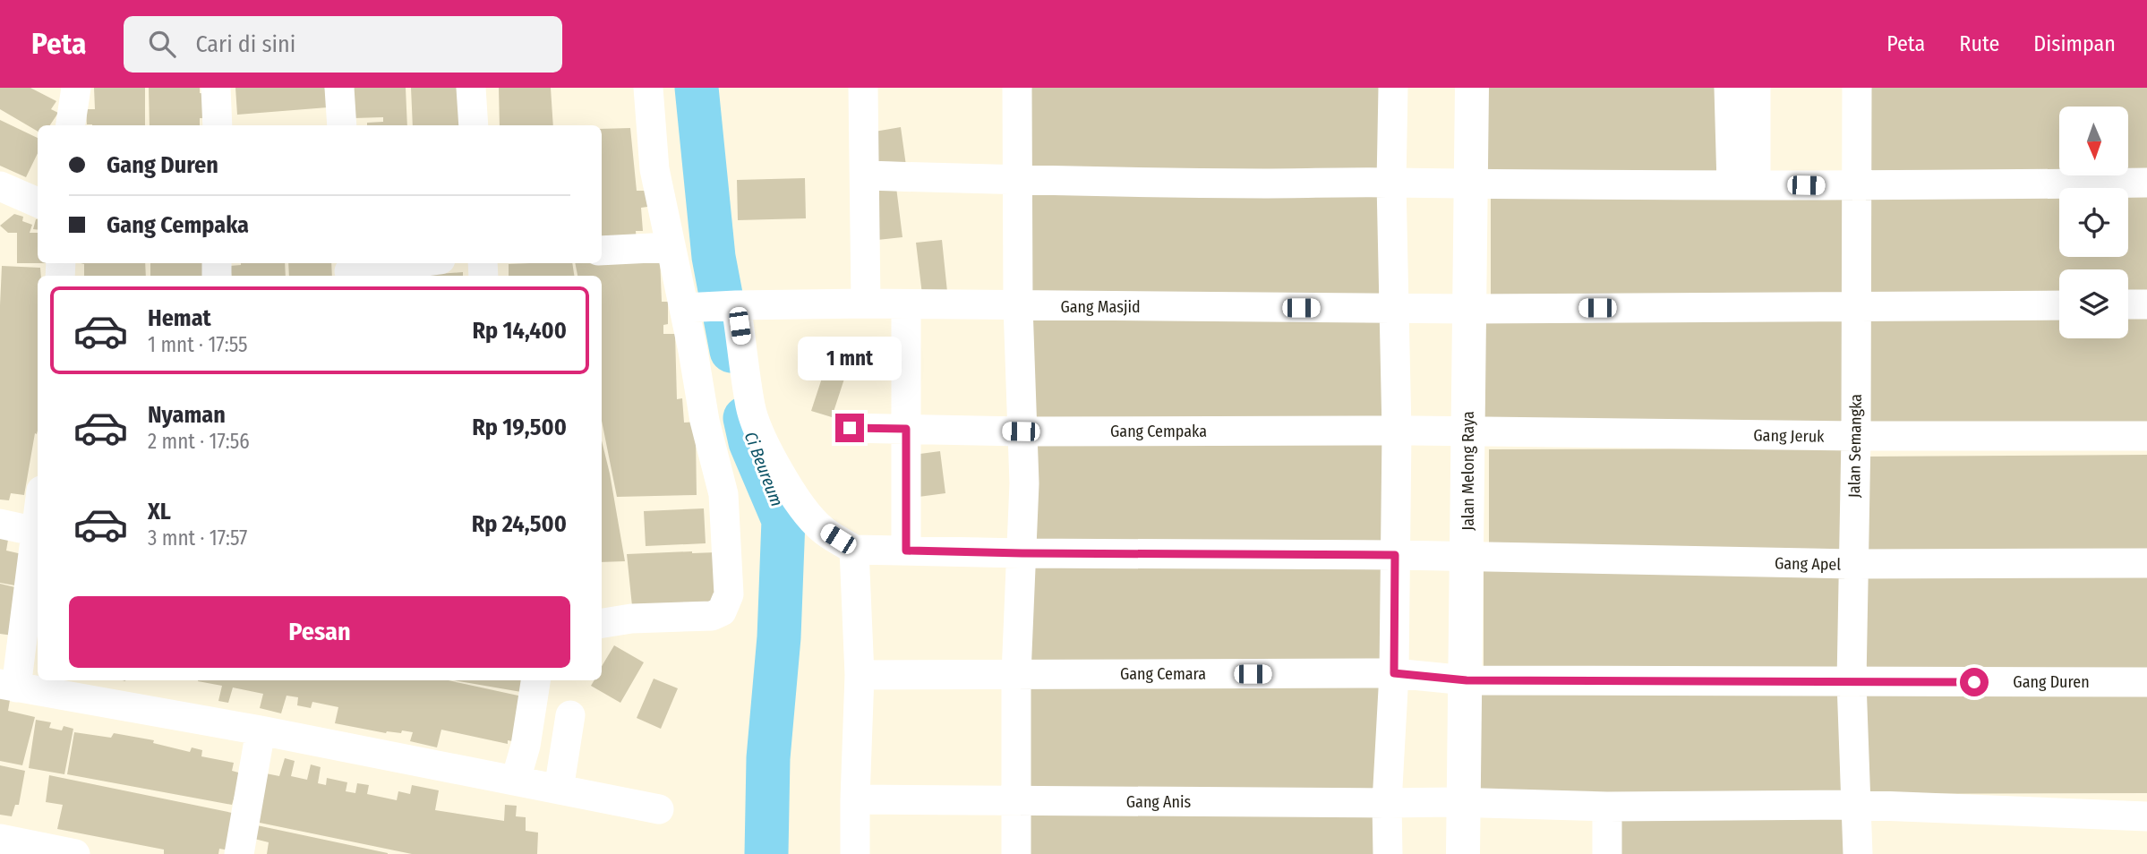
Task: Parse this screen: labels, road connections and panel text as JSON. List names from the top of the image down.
{
  "streets": {
    "main road": ["Jalan Melong Raya"],
    "street": [
      "Gang Masjid",
      "Gang Cempaka",
      "Gang Jeruk",
      "Jalan Semangka",
      "Gang Apel",
      "Gang Cemara",
      "Gang Duren",
      "Gang Anis"
    ]
  },
  "crossings": [
    ["Gang Masjid", "Jalan Semangka"],
    ["Gang Masjid", "Jalan Melong Raya"],
    ["Gang Cempaka", "Gang Jeruk"],
    ["Gang Cempaka", "Jalan Melong Raya"],
    ["Gang Jeruk", "Jalan Semangka"],
    ["Gang Jeruk", "Jalan Melong Raya"],
    ["Jalan Semangka", "Gang Apel"],
    ["Jalan Semangka", "Gang Duren"],
    ["Jalan Semangka", "Gang Anis"],
    ["Jalan Melong Raya", "Gang Apel"],
    ["Jalan Melong Raya", "Gang Cemara"],
    ["Jalan Melong Raya", "Gang Duren"],
    ["Jalan Melong Raya", "Gang Anis"],
    ["Gang Cemara", "Gang Duren"]
  ],
  "water": ["Ci Beureum"],
  "north": "bottom",
  "page": {
    "header": "Peta",
    "search": "Cari di sini",
    "nav": ["Peta", "Rute", "Disimpan"],
    "banner": ["Gang Duren", "Gang Cempaka"],
    "list": [
      {
        "name": "Hemat",
        "note": "1 mnt · 17:55",
        "value": "Rp 14,400"
      },
      {
        "name": "Nyaman",
        "note": "2 mnt · 17:56",
        "value": "Rp 19,500"
      },
      {
        "name": "XL",
        "note": "3 mnt · 17:57",
        "value": "Rp 24,500"
      }
    ],
    "bubble": "1 mnt",
    "buttons": "Pesan"
  }
}
